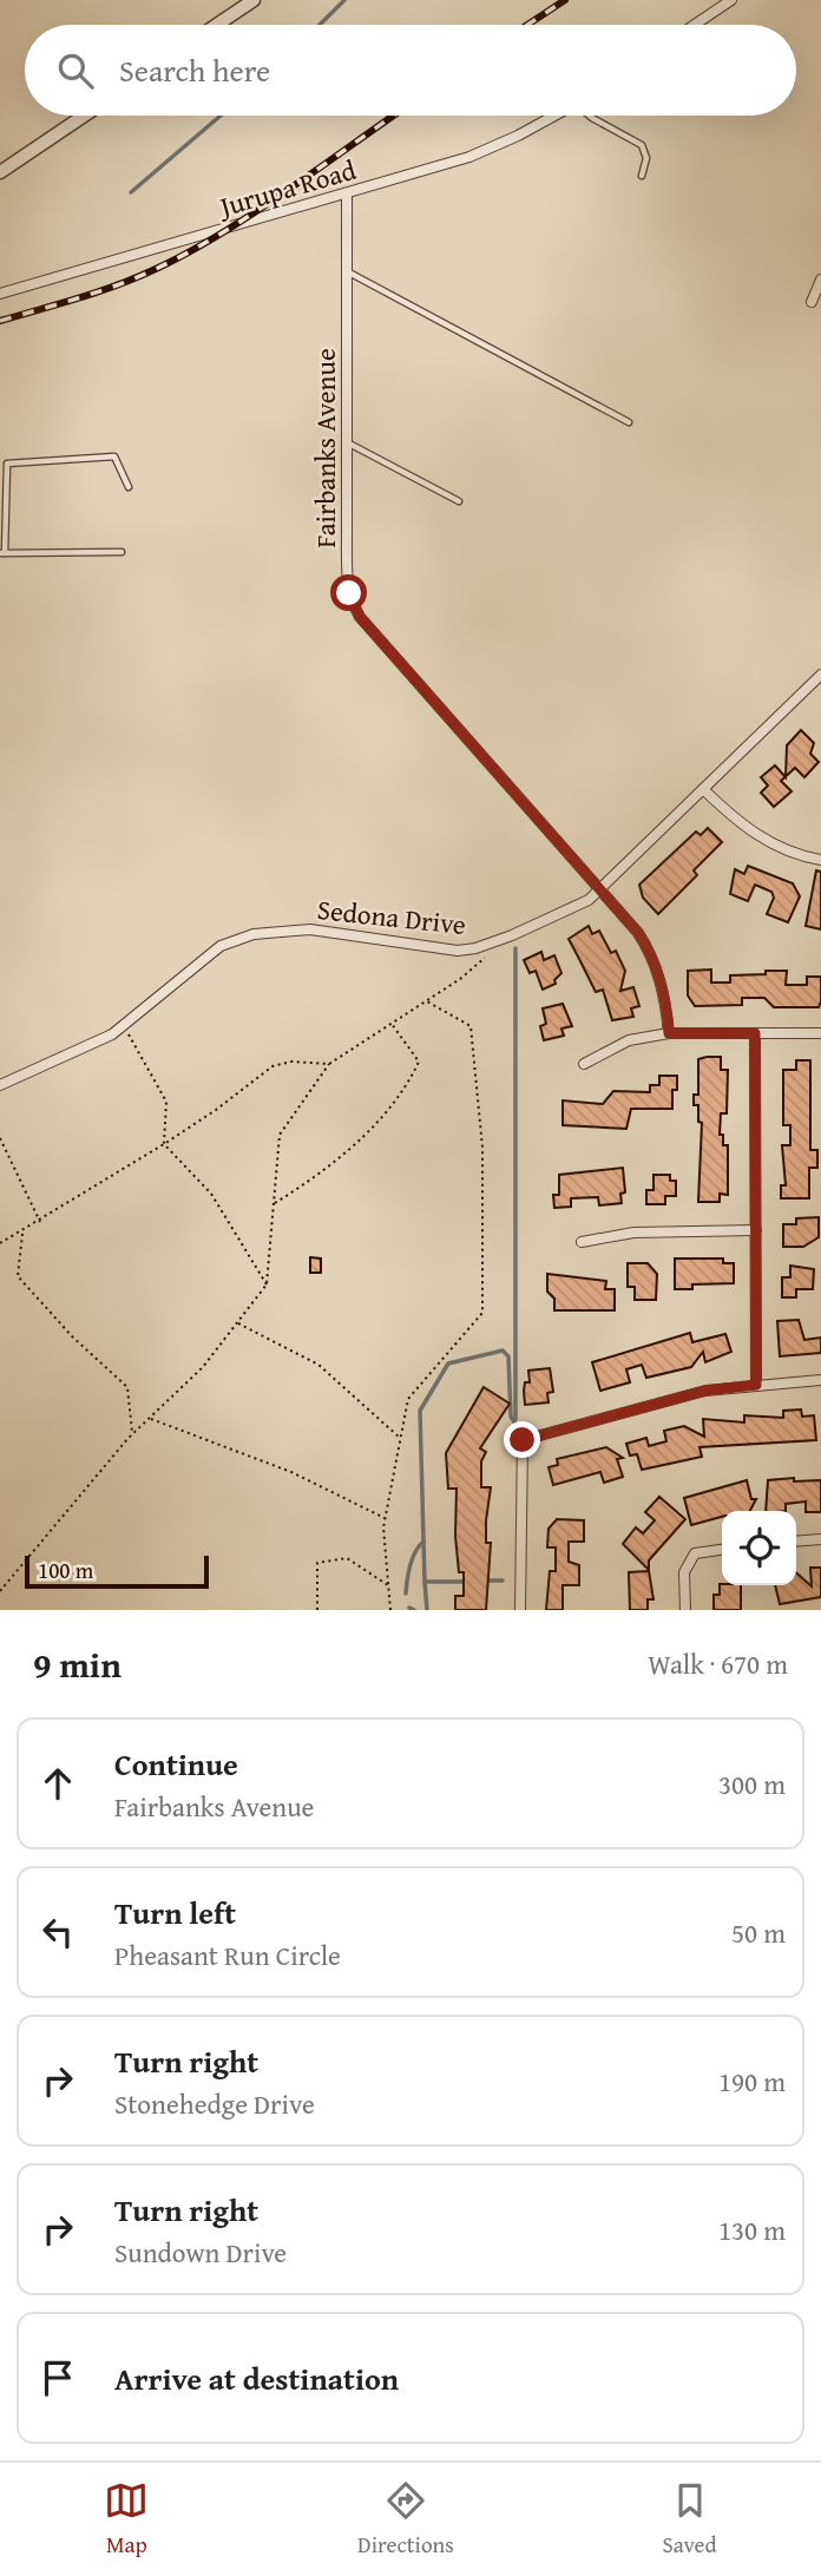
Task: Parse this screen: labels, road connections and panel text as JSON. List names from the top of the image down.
{
  "streets": {
    "street": ["Jurupa Road", "Fairbanks Avenue", "Sedona Drive"]
  },
  "crossings": [
    ["Jurupa Road", "Fairbanks Avenue"],
    ["Fairbanks Avenue", "Sedona Drive"]
  ],
  "scale_bar": "100 m",
  "page": {
    "search": "Search here",
    "scale": "100 m",
    "heading": ["9 min", "Walk · 670 m"],
    "list": [
      ["Continue", "Fairbanks Avenue", "300 m"],
      ["Turn left", "Pheasant Run Circle", "50 m"],
      ["Turn right", "Stonehedge Drive", "190 m"],
      ["Turn right", "Sundown Drive", "130 m"],
      "Arrive at destination"
    ],
    "nav": ["Map", "Directions", "Saved"]
  }
}
